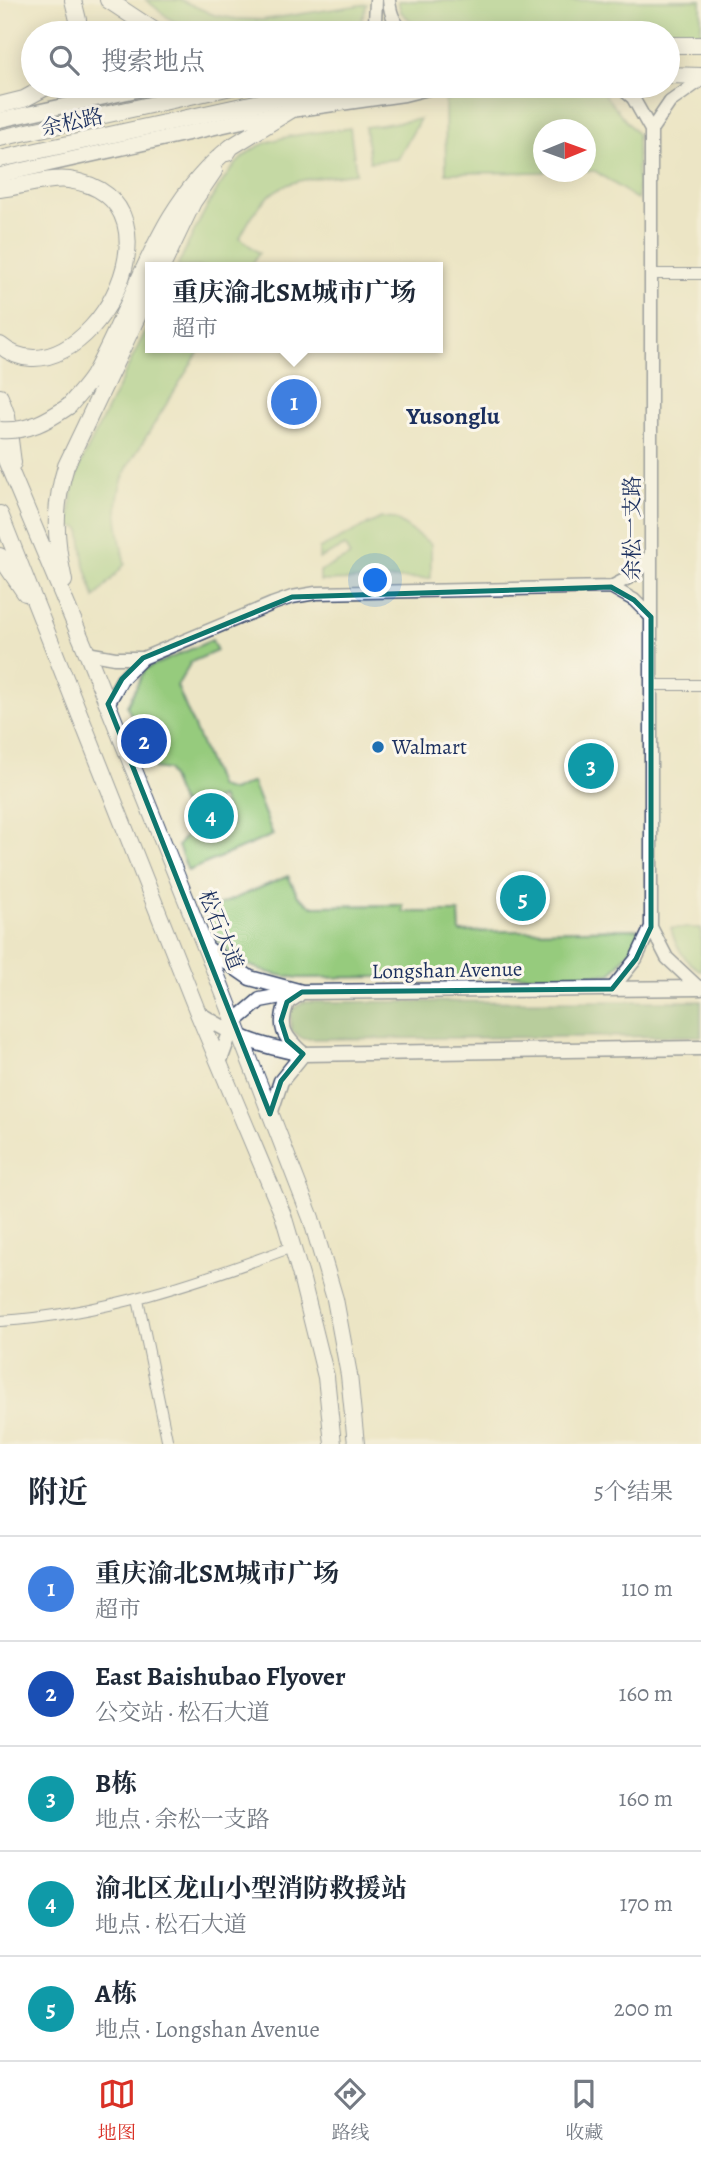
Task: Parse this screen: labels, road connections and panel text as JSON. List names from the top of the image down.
{
  "streets": {
    "highway": ["余松路", "松石大道"],
    "main road": ["Longshan Avenue"],
    "street": ["余松一支路"]
  },
  "crossings": [
    ["松石大道", "Longshan Avenue"]
  ],
  "districts": ["Yusonglu"],
  "places": ["Walmart"],
  "north": "right",
  "page": {
    "search": "搜索地点",
    "popup": ["重庆渝北SM城市广场", "超市"],
    "pins": [
      "1",
      "2",
      "3",
      "4",
      "5"
    ],
    "heading": ["附近", "5个结果"],
    "list": [
      {
        "mark": "1",
        "name": "重庆渝北SM城市广场",
        "note": "超市",
        "value": "110 m"
      },
      {
        "mark": "2",
        "name": "East Baishubao Flyover",
        "note": "公交站 · 松石大道",
        "value": "160 m"
      },
      {
        "mark": "3",
        "name": "B栋",
        "note": "地点 · 余松一支路",
        "value": "160 m"
      },
      {
        "mark": "4",
        "name": "渝北区龙山小型消防救援站",
        "note": "地点 · 松石大道",
        "value": "170 m"
      },
      {
        "mark": "5",
        "name": "A栋",
        "note": "地点 · Longshan Avenue",
        "value": "200 m"
      }
    ],
    "nav": ["地图", "路线", "收藏"]
  }
}
